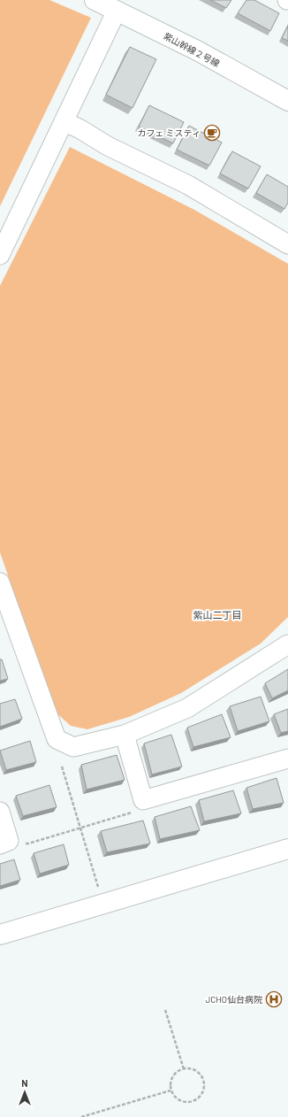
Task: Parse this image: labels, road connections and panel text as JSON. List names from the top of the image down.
{
  "streets": {
    "street": ["紫山幹線２号線"]
  },
  "districts": ["紫山二丁目"],
  "places": {
    "cafe": ["カフェ ミスティ"],
    "hospital": ["JCHO仙台病院"]
  },
  "north": "top"
}
